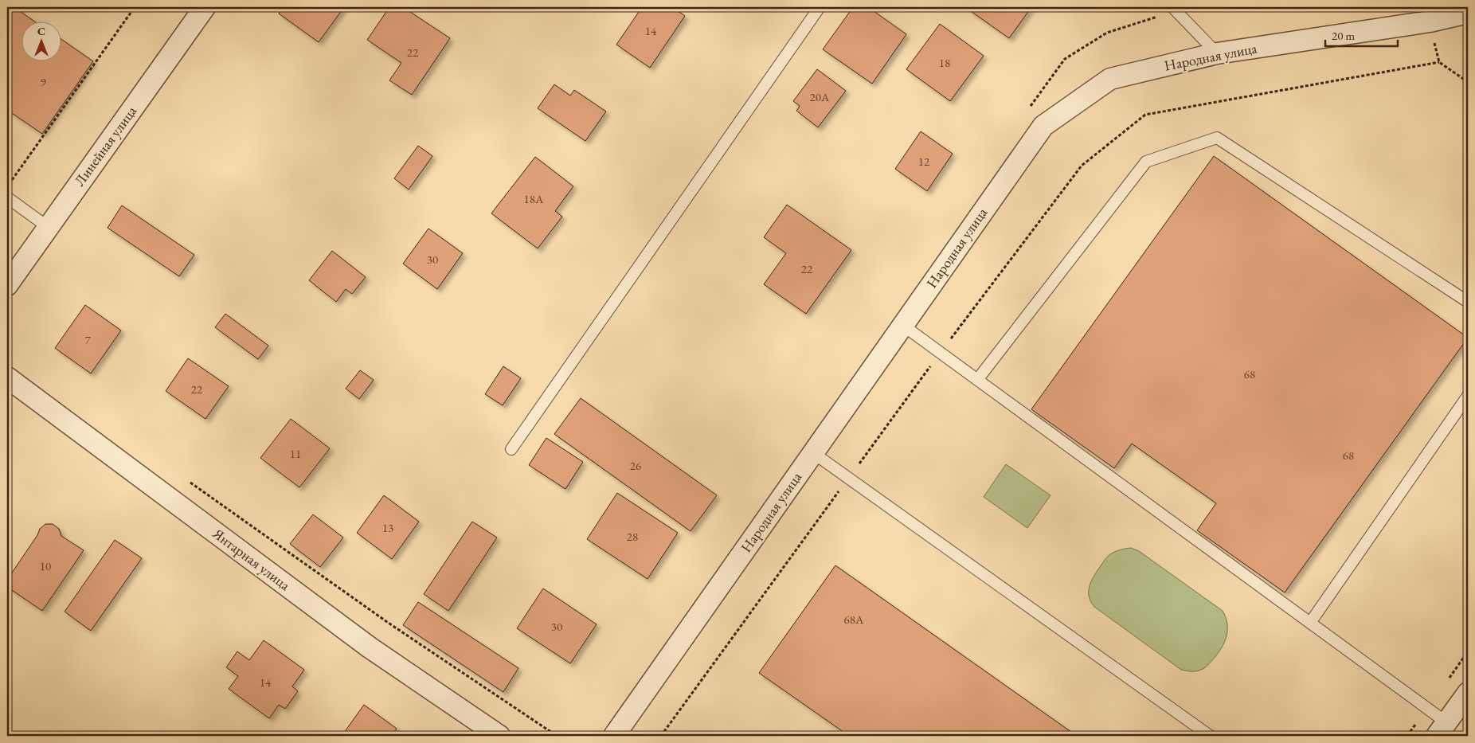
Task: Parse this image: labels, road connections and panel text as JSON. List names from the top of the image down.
{
  "streets": {
    "street": ["Народная улица", "Линейная улица", "Янтарная улица"]
  },
  "house_numbers": [
    "14",
    "22",
    "18",
    "9",
    "20А",
    "12",
    "18А",
    "30",
    "22",
    "7",
    "68",
    "22",
    "11",
    "68",
    "26",
    "13",
    "28",
    "10",
    "68А",
    "30",
    "14"
  ],
  "scale_bar": "20 m",
  "north": "top"
}
